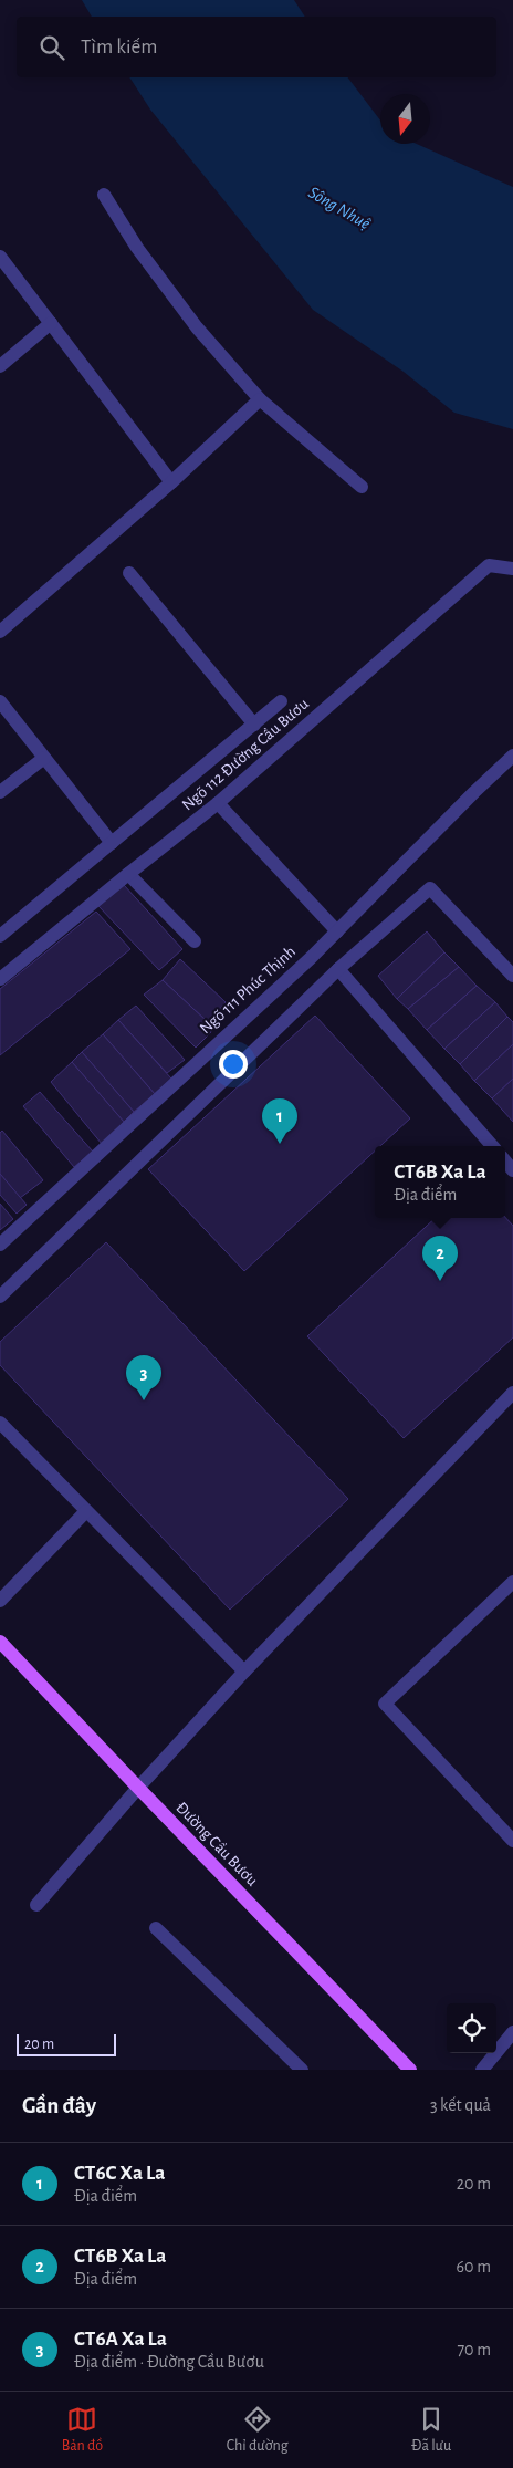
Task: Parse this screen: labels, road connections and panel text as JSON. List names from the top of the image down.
{
  "streets": {
    "main road": ["Đường Cầu Bươu"],
    "lane": ["Ngõ 112 Đường Cầu Bươu", "Ngõ 111 Phúc Thịnh"]
  },
  "water": ["Sông Nhuệ"],
  "scale_bar": "20 m",
  "north": "bottom",
  "page": {
    "search": "Tìm kiếm",
    "pins": ["1", "2", "3"],
    "popup": ["CT6B Xa La", "Địa điểm"],
    "scale": "20 m",
    "heading": ["Gần đây", "3 kết quả"],
    "list": [
      {
        "mark": "1",
        "name": "CT6C Xa La",
        "note": "Địa điểm",
        "value": "20 m"
      },
      {
        "mark": "2",
        "name": "CT6B Xa La",
        "note": "Địa điểm",
        "value": "60 m"
      },
      {
        "mark": "3",
        "name": "CT6A Xa La",
        "note": "Địa điểm · Đường Cầu Bươu",
        "value": "70 m"
      }
    ],
    "nav": ["Bản đồ", "Chỉ đường", "Đã lưu"]
  }
}
